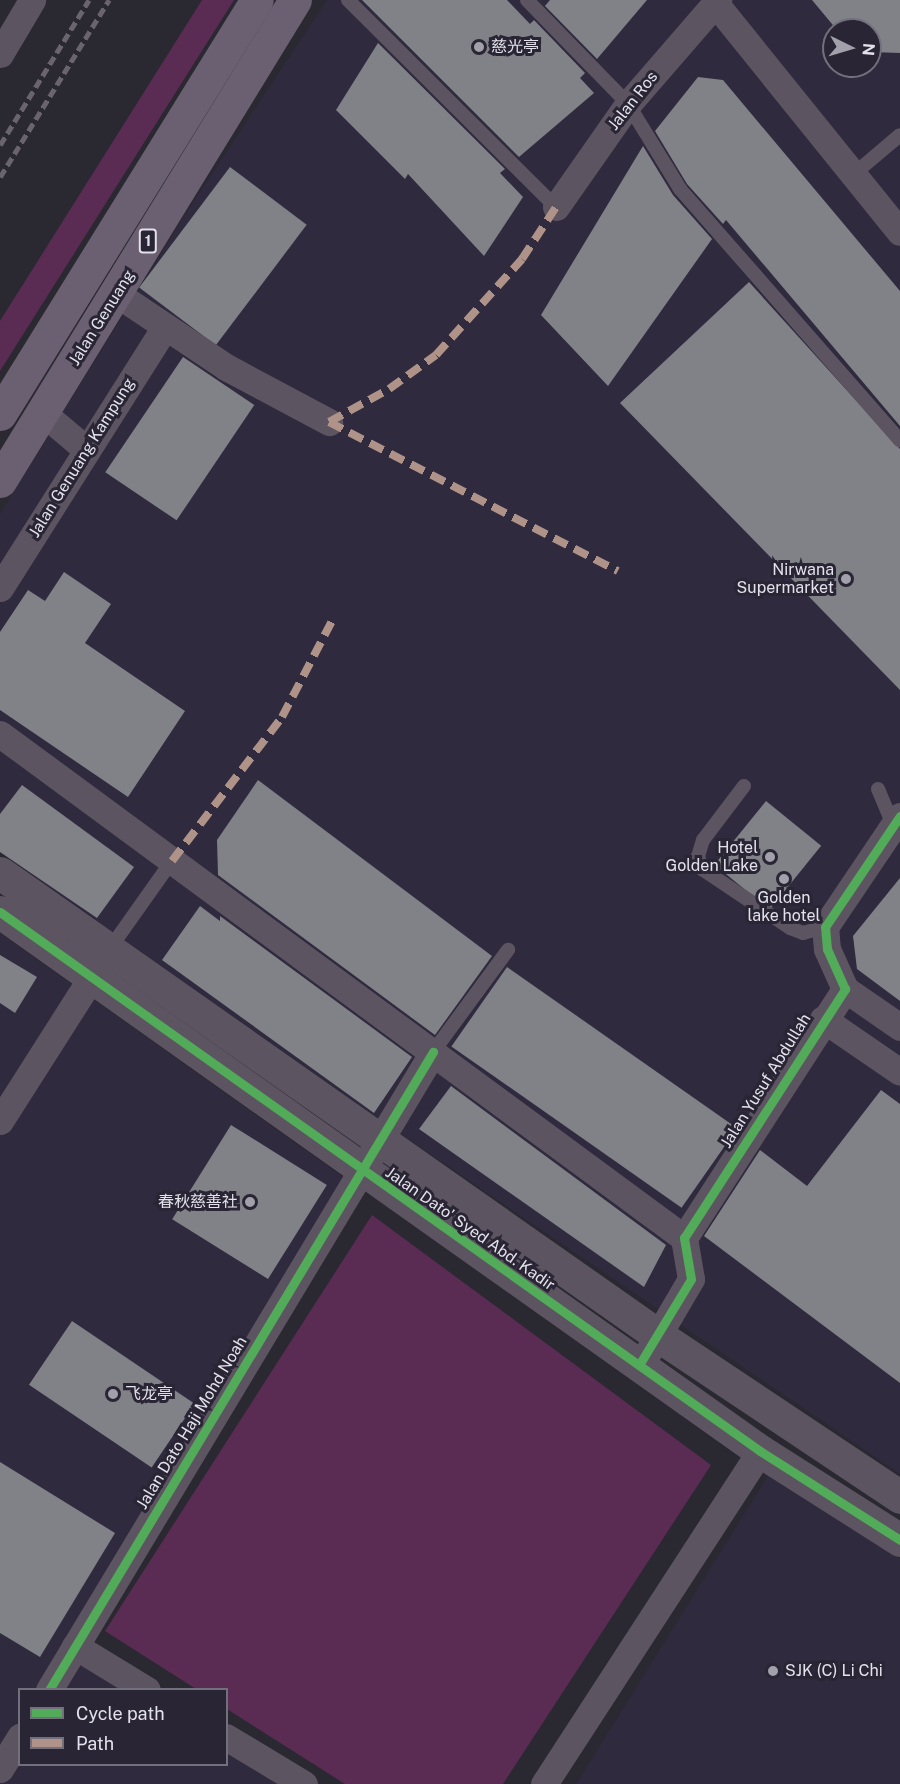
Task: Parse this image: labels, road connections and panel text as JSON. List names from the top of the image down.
{
  "streets": {
    "highway": ["1", "Jalan Genuang"],
    "street": [
      "Jalan Ros",
      "Jalan Genuang Kampung",
      "Jalan Yusuf Abdullah",
      "Jalan Dato' Syed Abd. Kadir",
      "Jalan Dato Haji Mohd Noah"
    ]
  },
  "crossings": [
    ["Jalan Dato' Syed Abd. Kadir", "Jalan Dato Haji Mohd Noah"]
  ],
  "places": [
    "慈光亭",
    "Nirwana Supermarket",
    "Hotel Golden Lake",
    "Golden lake hotel",
    "春秋慈善社",
    "飞龙亭",
    "SJK (C) Li Chi"
  ],
  "legend": ["Cycle path", "Path"],
  "north": "right"
}
